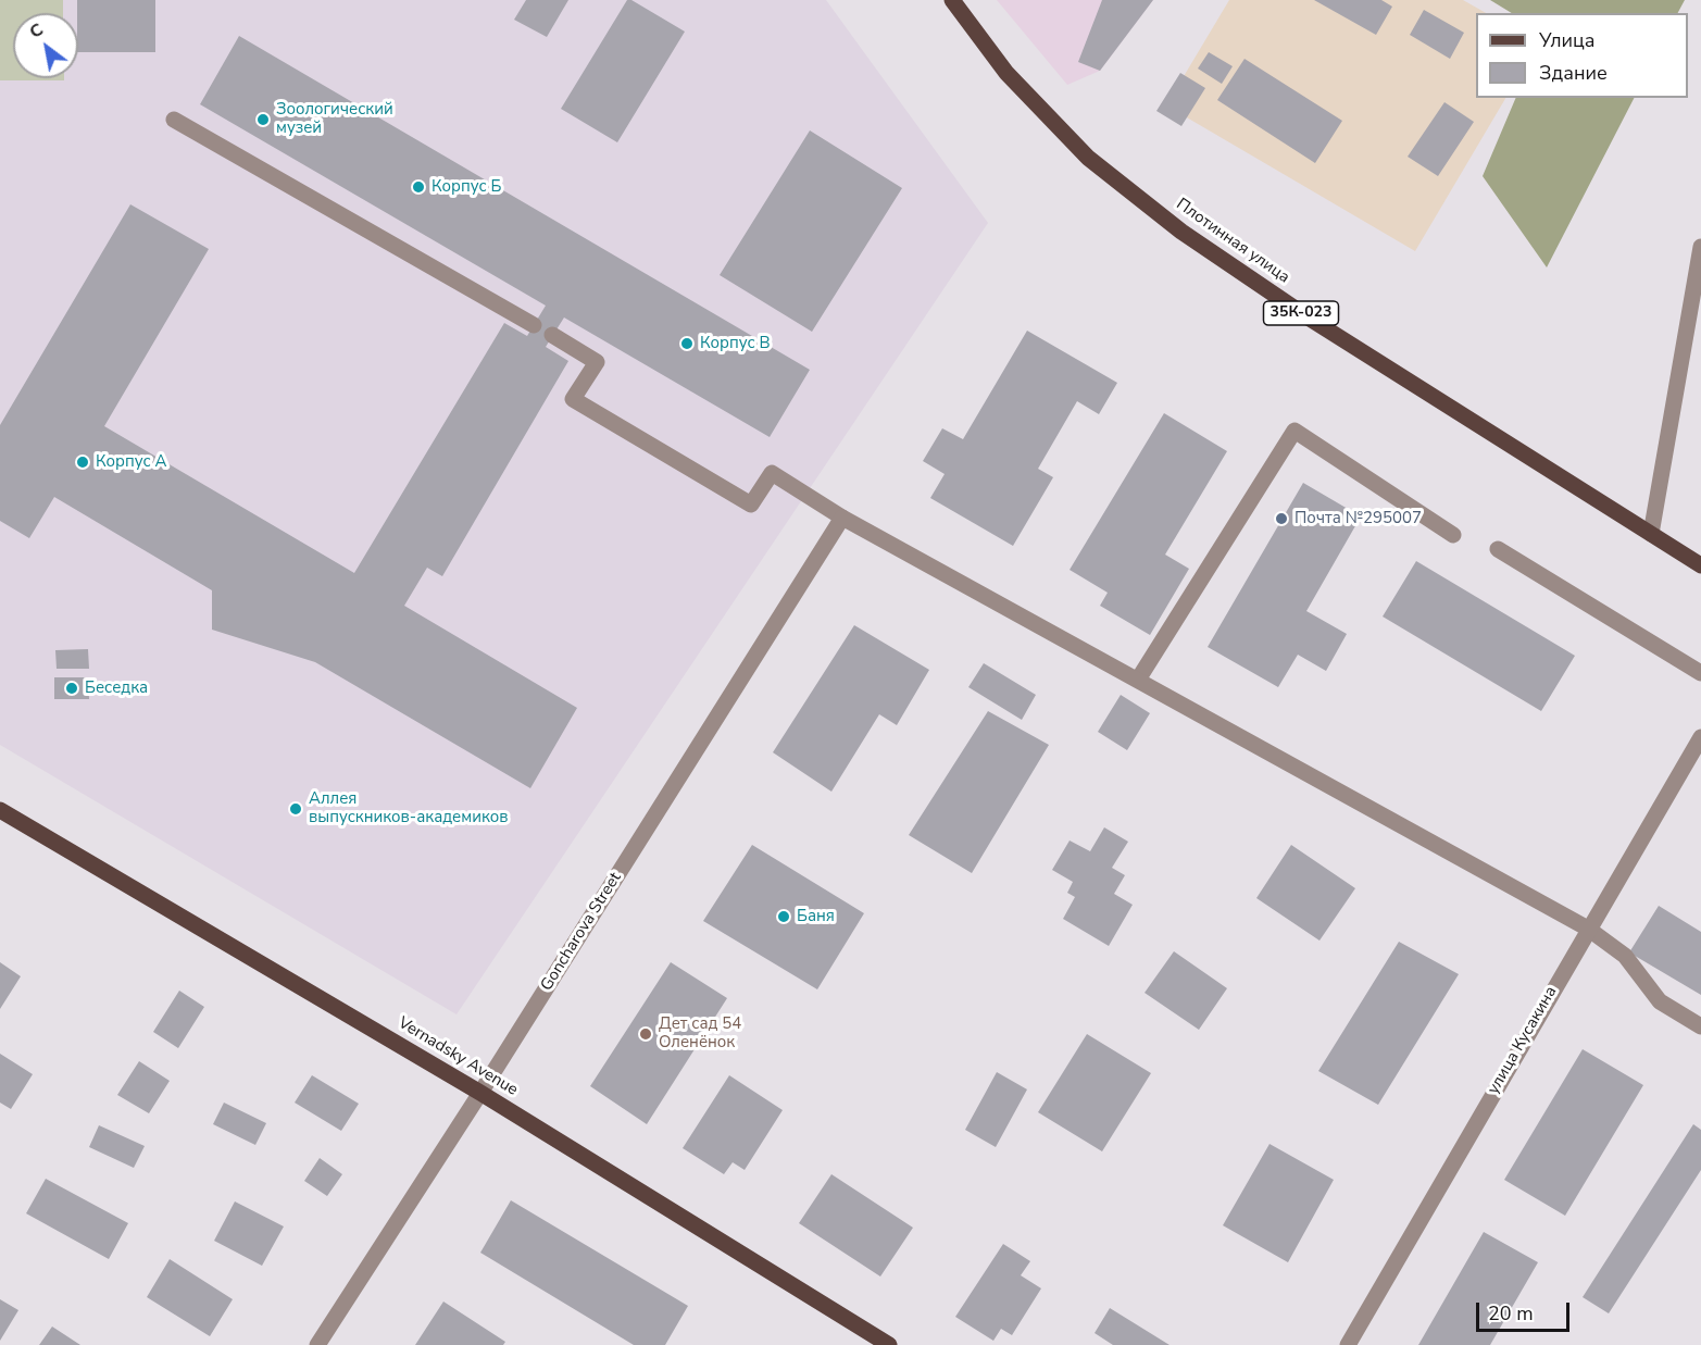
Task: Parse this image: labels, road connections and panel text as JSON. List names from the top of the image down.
{
  "streets": {
    "main road": ["Плотинная улица", "35К-023", "Vernadsky Avenue"],
    "street": ["Goncharova Street", "улица Кусакина"]
  },
  "crossings": [
    ["Goncharova Street", "Vernadsky Avenue"]
  ],
  "places": [
    "Зоологический музей",
    "Корпус Б",
    "Корпус В",
    "Корпус А",
    "Почта №295007",
    "Беседка",
    "Аллея выпускников-академиков",
    "Баня",
    "Дет сад 54 Оленёнок"
  ],
  "legend": ["Улица", "Здание"],
  "scale_bar": "20 m",
  "north": "top left"
}
